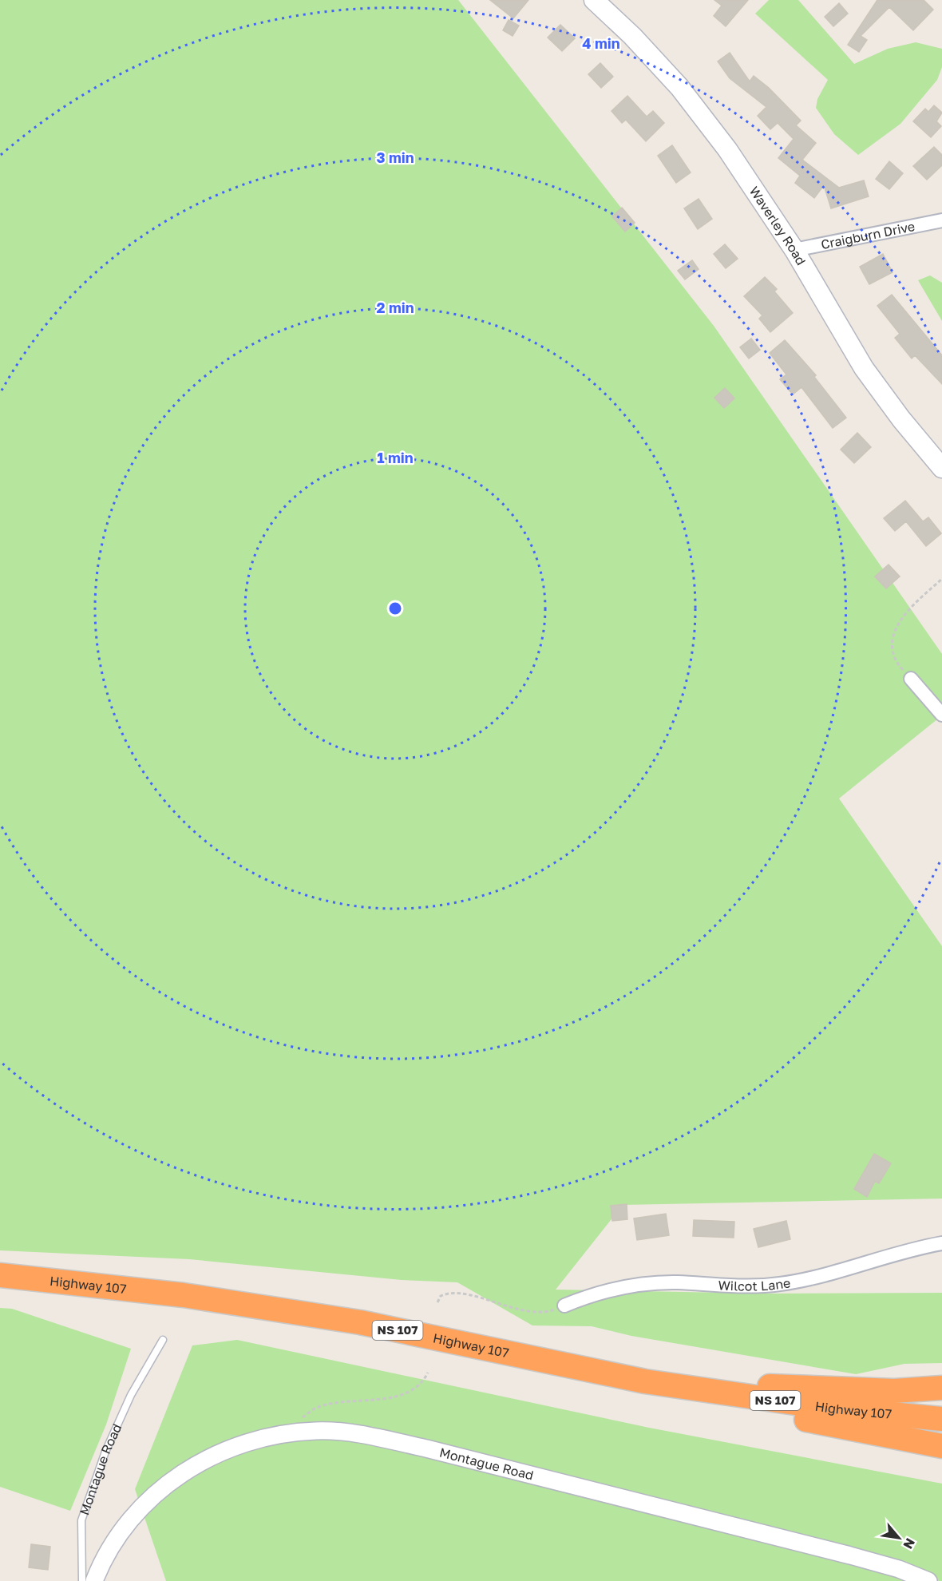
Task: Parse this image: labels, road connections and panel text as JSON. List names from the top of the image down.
{
  "streets": {
    "highway": ["Highway 107", "NS 107"],
    "main road": ["Waverley Road"],
    "street": ["Craigburn Drive", "Wilcot Lane", "Montague Road"]
  },
  "crossings": [
    ["Waverley Road", "Craigburn Drive"]
  ],
  "north": "bottom right",
  "rings": [
    "4 min",
    "3 min",
    "2 min",
    "1 min"
  ]
}
